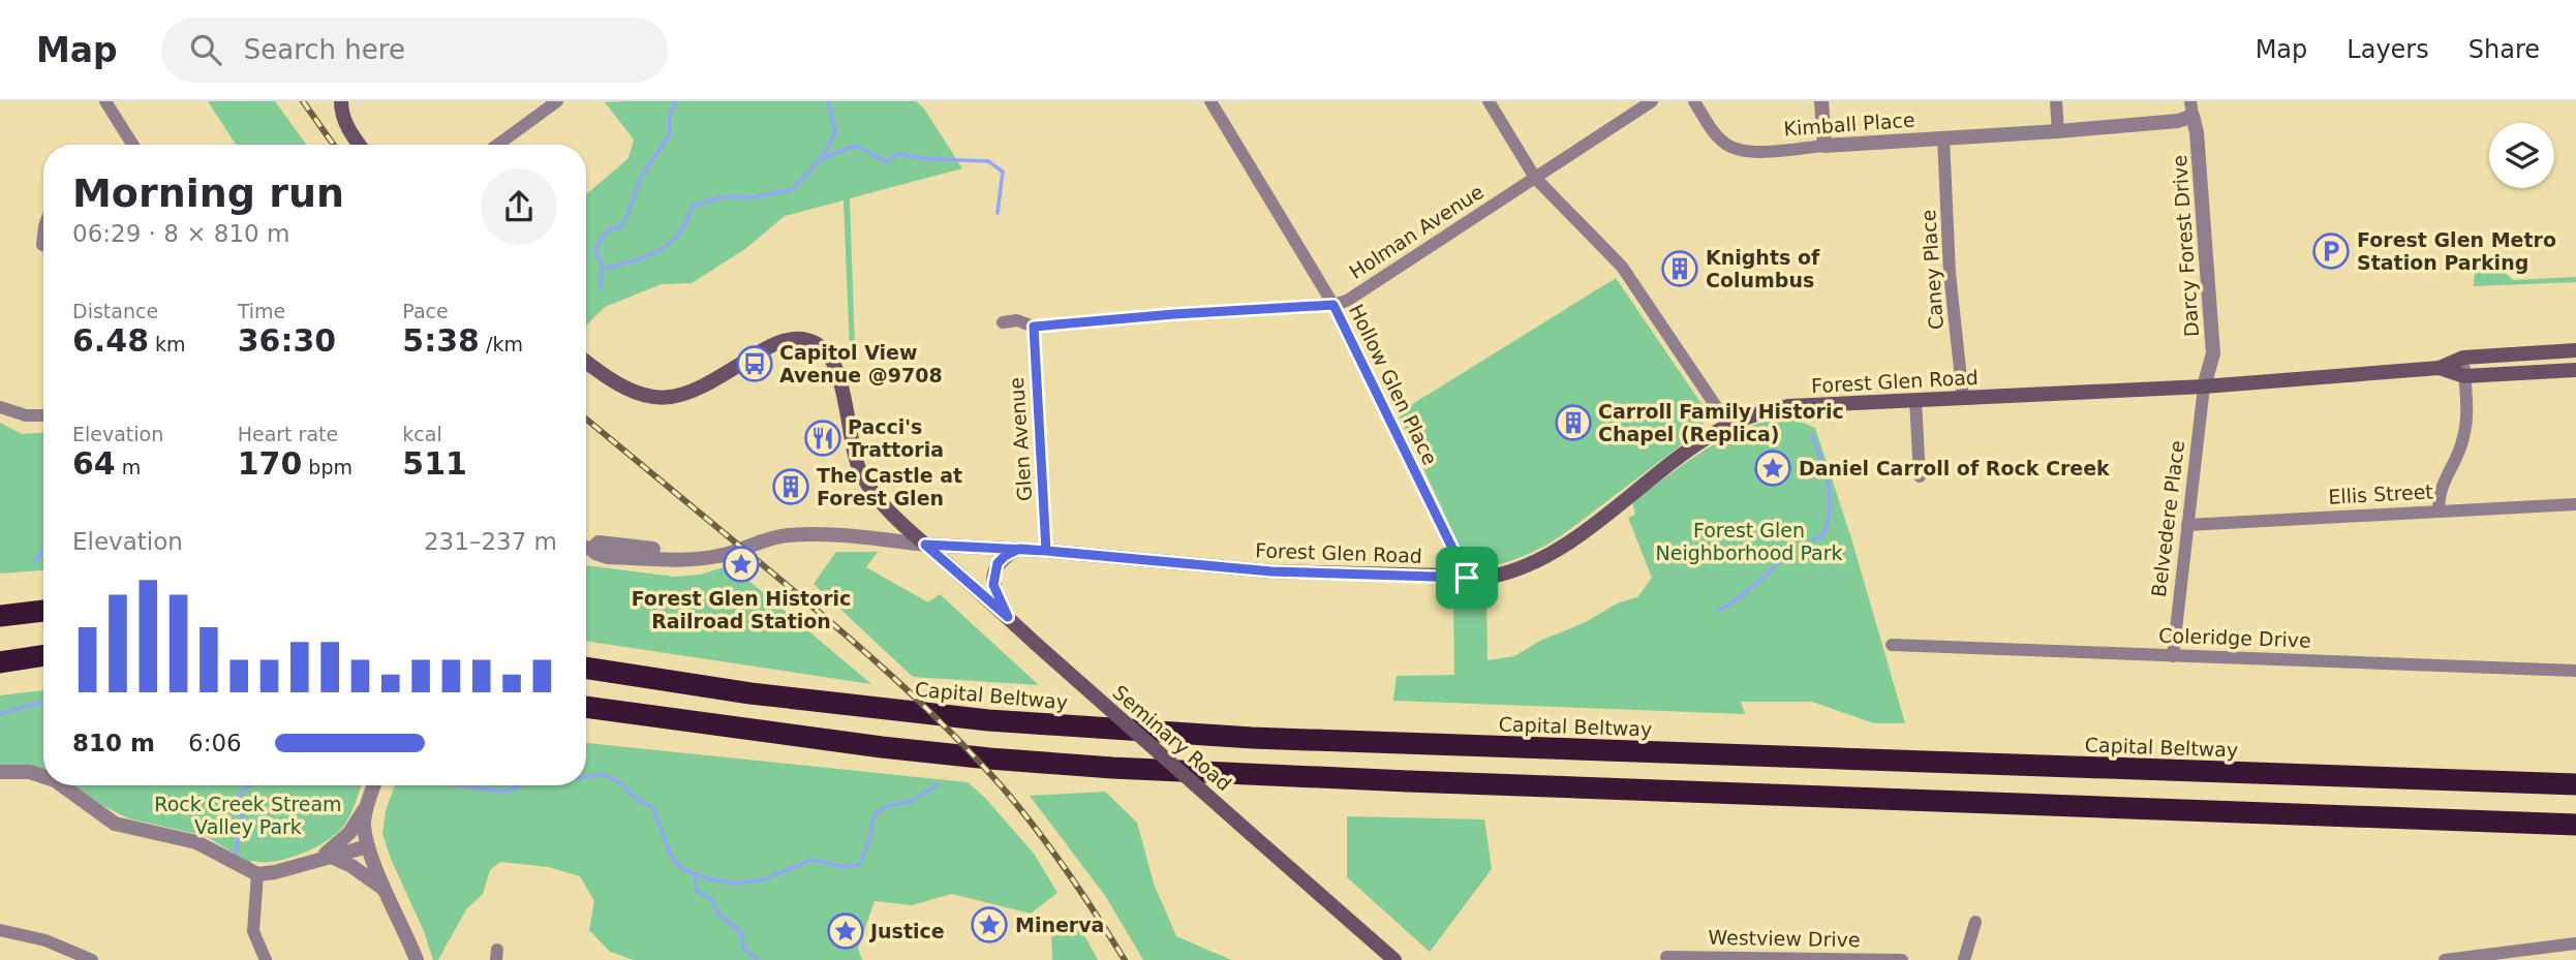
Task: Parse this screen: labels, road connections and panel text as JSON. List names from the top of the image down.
{
  "streets": {
    "highway": ["Capital Beltway"],
    "main road": ["Forest Glen Road", "Seminary Road"],
    "street": [
      "Kimball Place",
      "Holman Avenue",
      "Darcy Forest Drive",
      "Caney Place",
      "Hollow Glen Place",
      "Glen Avenue",
      "Ellis Street",
      "Belvedere Place",
      "Coleridge Drive",
      "Westview Drive"
    ]
  },
  "crossings": [
    ["Kimball Place", "Darcy Forest Drive"],
    ["Kimball Place", "Caney Place"],
    ["Holman Avenue", "Hollow Glen Place"],
    ["Holman Avenue", "Glen Avenue"],
    ["Darcy Forest Drive", "Forest Glen Road"],
    ["Darcy Forest Drive", "Belvedere Place"],
    ["Caney Place", "Forest Glen Road"],
    ["Forest Glen Road", "Hollow Glen Place"],
    ["Forest Glen Road", "Glen Avenue"],
    ["Forest Glen Road", "Belvedere Place"],
    ["Forest Glen Road", "Seminary Road"],
    ["Ellis Street", "Belvedere Place"],
    ["Belvedere Place", "Coleridge Drive"]
  ],
  "parks": ["Forest Glen Neighborhood Park", "Rock Creek Stream Valley Park"],
  "places": {
    "parking": ["Forest Glen Metro Station Parking"],
    "building": ["Knights of Columbus", "Carroll Family Historic Chapel (Replica)", "The Castle at Forest Glen"],
    "bus stop": ["Capitol View Avenue @9708"],
    "restaurant": ["Pacci's Trattoria"],
    "place": [
      "Daniel Carroll of Rock Creek",
      "Forest Glen Historic Railroad Station",
      "Minerva",
      "Justice"
    ]
  },
  "page": {
    "header": "Map",
    "search": "Search here",
    "nav": ["Map", "Layers", "Share"],
    "heading": ["Morning run", "06:29 · 8 × 810 m"],
    "stats": [
      ["Distance", "6.48 km"],
      ["Time", "36:30"],
      ["Pace", "5:38 /km"],
      ["Elevation", "64 m"],
      ["Heart rate", "170 bpm"],
      ["kcal", "511"]
    ],
    "chart": ["Elevation", "231–237 m"],
    "list": [
      {
        "name": "810 m",
        "note": "6:06"
      }
    ]
  }
}
